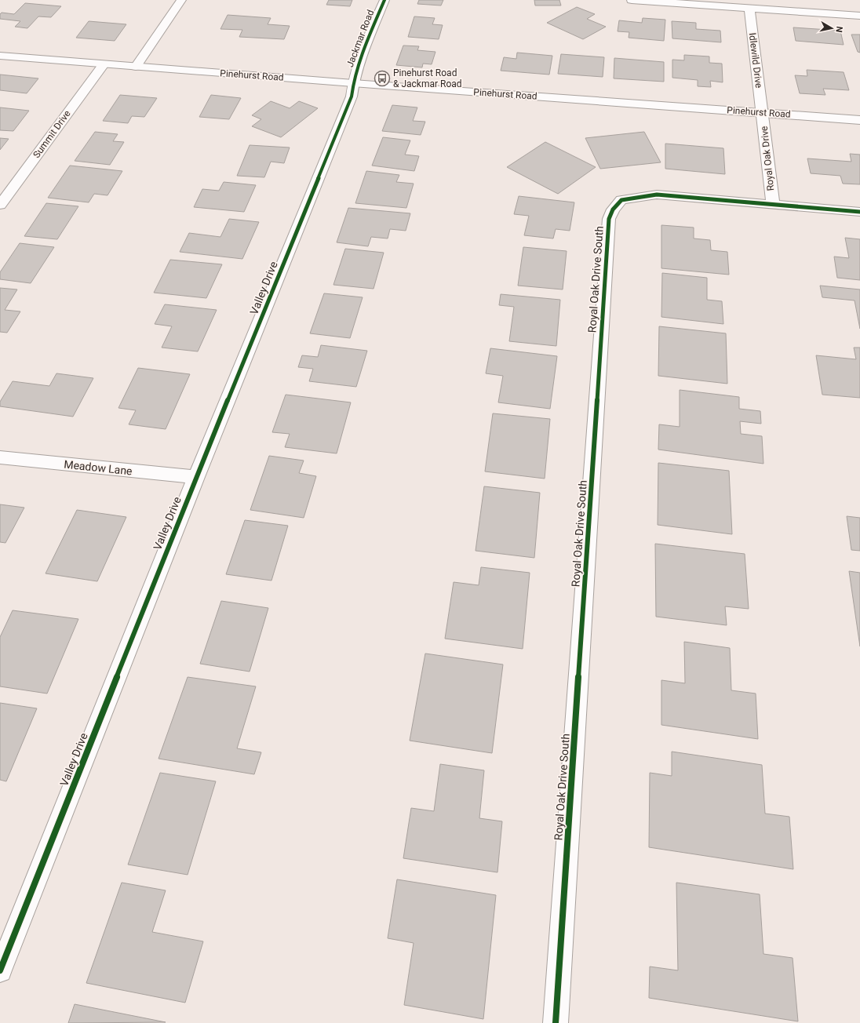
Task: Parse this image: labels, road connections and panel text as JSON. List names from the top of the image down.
{
  "streets": {
    "street": [
      "Jackmar Road",
      "Idlewild Drive",
      "Pinehurst Road",
      "Summit Drive",
      "Royal Oak Drive",
      "Royal Oak Drive South",
      "Valley Drive",
      "Meadow Lane"
    ]
  },
  "crossings": [
    ["Jackmar Road", "Pinehurst Road"],
    ["Jackmar Road", "Valley Drive"],
    ["Idlewild Drive", "Pinehurst Road"],
    ["Idlewild Drive", "Royal Oak Drive"],
    ["Pinehurst Road", "Summit Drive"],
    ["Pinehurst Road", "Royal Oak Drive"],
    ["Pinehurst Road", "Valley Drive"],
    ["Royal Oak Drive", "Royal Oak Drive South"],
    ["Valley Drive", "Meadow Lane"]
  ],
  "places": {
    "bus stop": ["Pinehurst Road & Jackmar Road"]
  },
  "north": "right"
}
